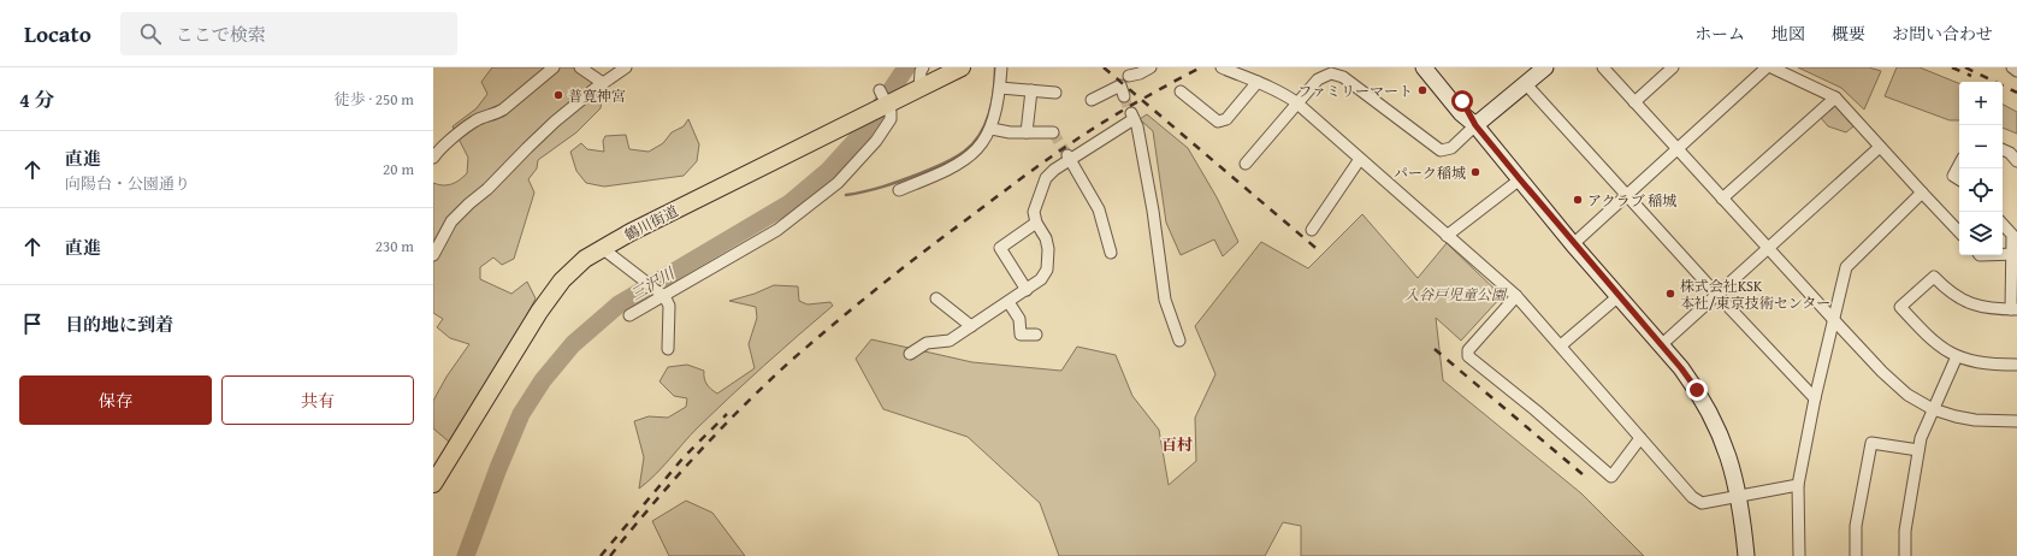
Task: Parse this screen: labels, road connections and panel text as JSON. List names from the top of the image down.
{
  "streets": {
    "main road": ["鶴川街道"]
  },
  "districts": ["百村"],
  "water": ["三沢川"],
  "parks": ["入谷戸児童公園"],
  "places": [
    "ファミリーマート",
    "普寛神宮",
    "パーク稲城",
    "アクラブ 稲城",
    "株式会社KSK 本社/東京技術センター"
  ],
  "page": {
    "header": "Locato",
    "search": "ここで検索",
    "nav": [
      "ホーム",
      "地図",
      "概要",
      "お問い合わせ"
    ],
    "heading": ["4 分", "徒歩 · 250 m"],
    "map_buttons": ["+", "−"],
    "list": [
      ["直進", "向陽台・公園通り", "20 m"],
      ["直進", "230 m"],
      "目的地に到着"
    ],
    "buttons": ["保存", "共有"]
  }
}
